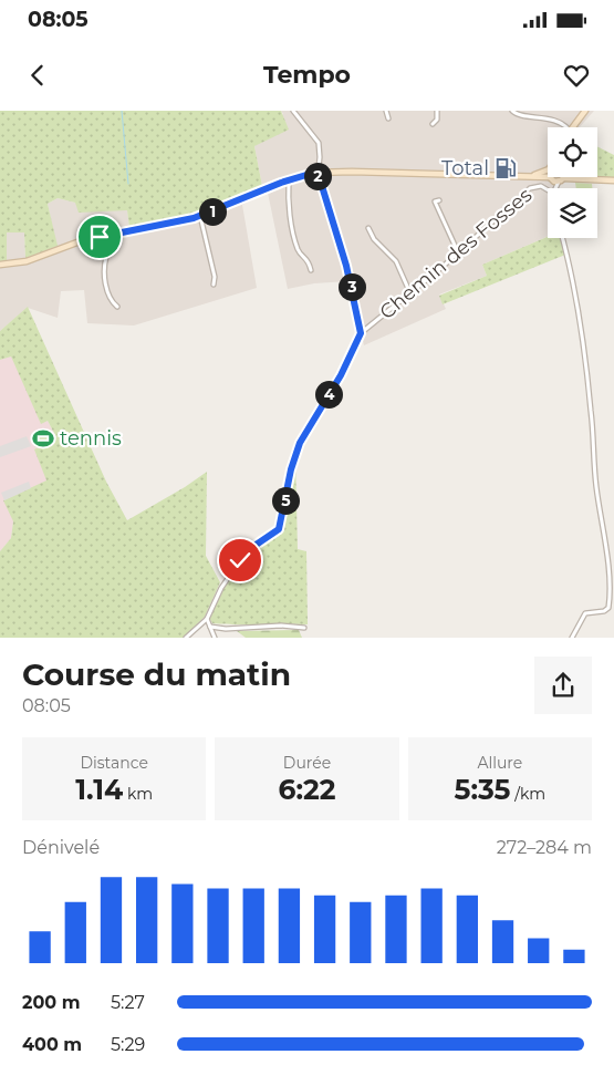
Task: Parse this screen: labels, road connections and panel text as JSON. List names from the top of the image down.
{
  "streets": {
    "street": ["Chemin des Fosses"]
  },
  "places": {
    "fuel station": ["Total"],
    "sports": ["tennis"]
  },
  "page": {
    "status": "08:05",
    "header": "Tempo",
    "pins": [
      "2",
      "1",
      "3",
      "4",
      "5"
    ],
    "heading": ["Course du matin", "08:05"],
    "stats": [
      ["Distance", "1.14 km"],
      ["Durée", "6:22"],
      ["Allure", "5:35 /km"]
    ],
    "chart": ["Dénivelé", "272–284 m"],
    "list": [
      {
        "name": "200 m",
        "note": "5:27"
      },
      {
        "name": "400 m",
        "note": "5:29"
      }
    ]
  }
}
